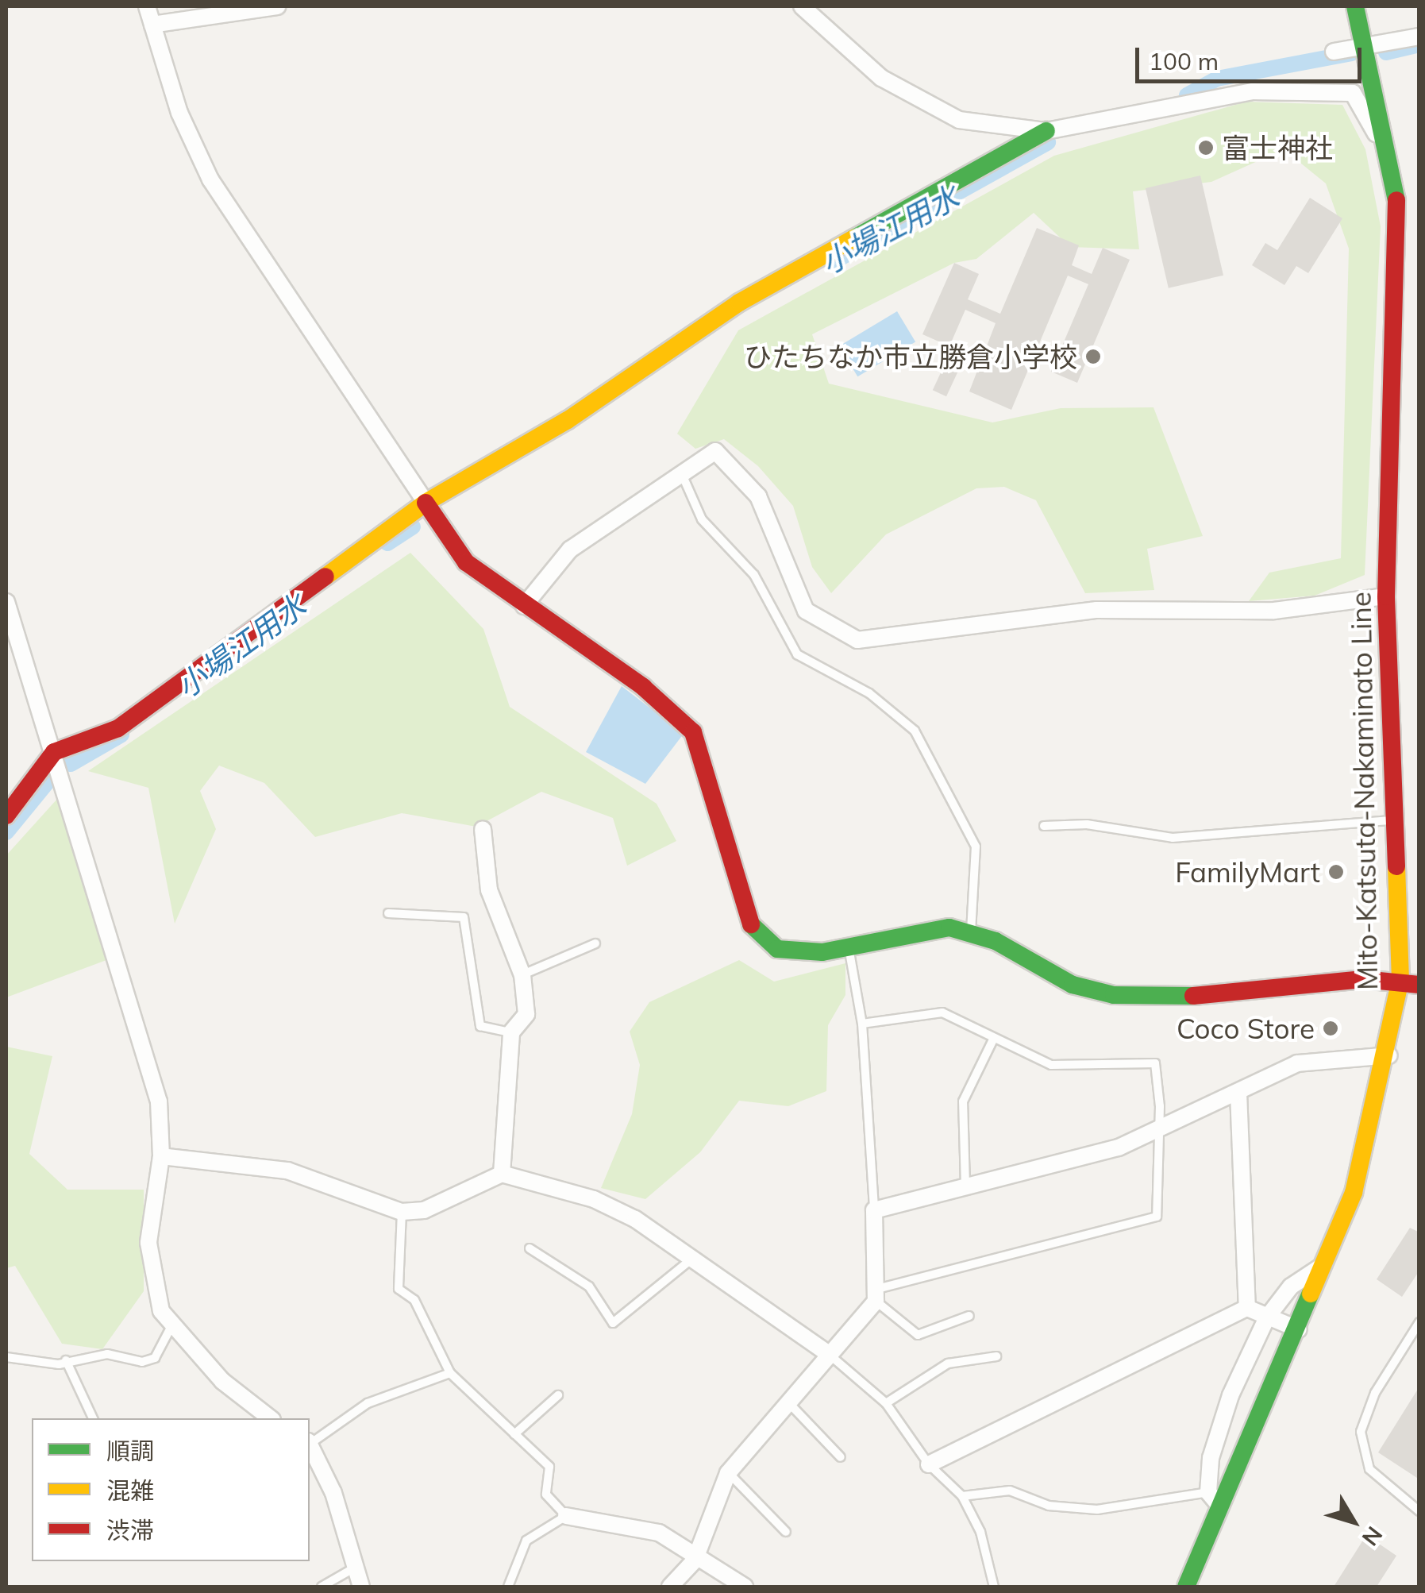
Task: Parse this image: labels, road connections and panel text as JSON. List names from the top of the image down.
{
  "streets": {
    "street": ["Mito-Katsuta-Nakaminato Line"]
  },
  "water": ["小場江用水"],
  "places": [
    "富士神社",
    "ひたちなか市立勝倉小学校",
    "FamilyMart",
    "Coco Store"
  ],
  "legend": ["順調", "混雑", "渋滞"],
  "scale_bar": "100 m",
  "north": "bottom right"
}
